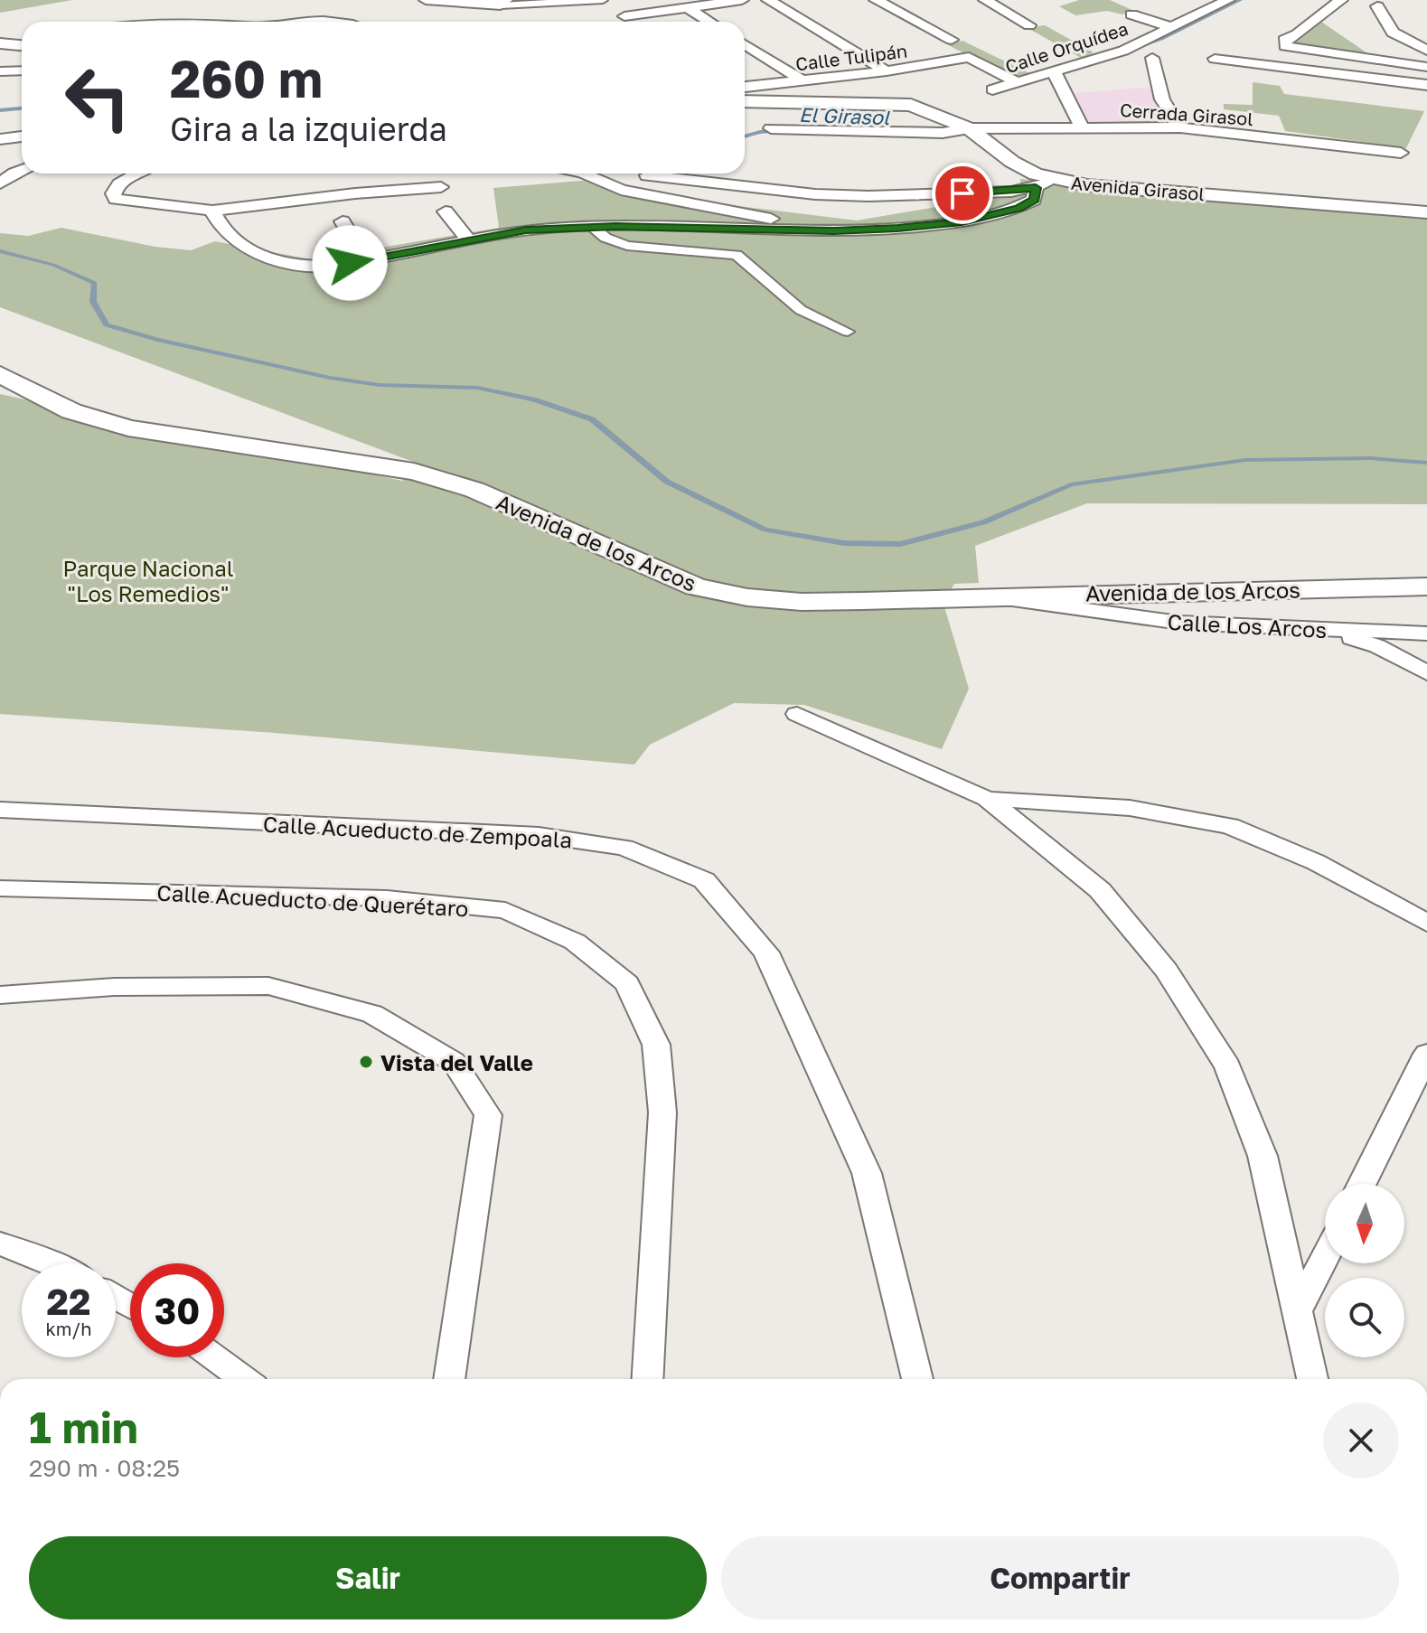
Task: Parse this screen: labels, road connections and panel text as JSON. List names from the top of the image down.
{
  "streets": {
    "main road": ["Avenida de los Arcos"],
    "street": [
      "Calle Orquídea",
      "Calle Tulipán",
      "Cerrada Girasol",
      "Avenida Girasol",
      "Calle Los Arcos",
      "Calle Acueducto de Zempoala",
      "Calle Acueducto de Querétaro"
    ]
  },
  "crossings": [
    ["Calle Orquídea", "Calle Tulipán"],
    ["Cerrada Girasol", "Avenida Girasol"],
    ["Avenida de los Arcos", "Calle Los Arcos"]
  ],
  "water": ["El Girasol"],
  "parks": ["Parque Nacional \"Los Remedios\""],
  "places": ["Vista del Valle"],
  "north": "bottom",
  "page": {
    "turn": ["260 m", "Gira a la izquierda"],
    "speed": "22 km/h",
    "limit": "30",
    "heading": ["1 min", "290 m · 08:25"],
    "buttons": ["Salir", "Compartir"]
  }
}
